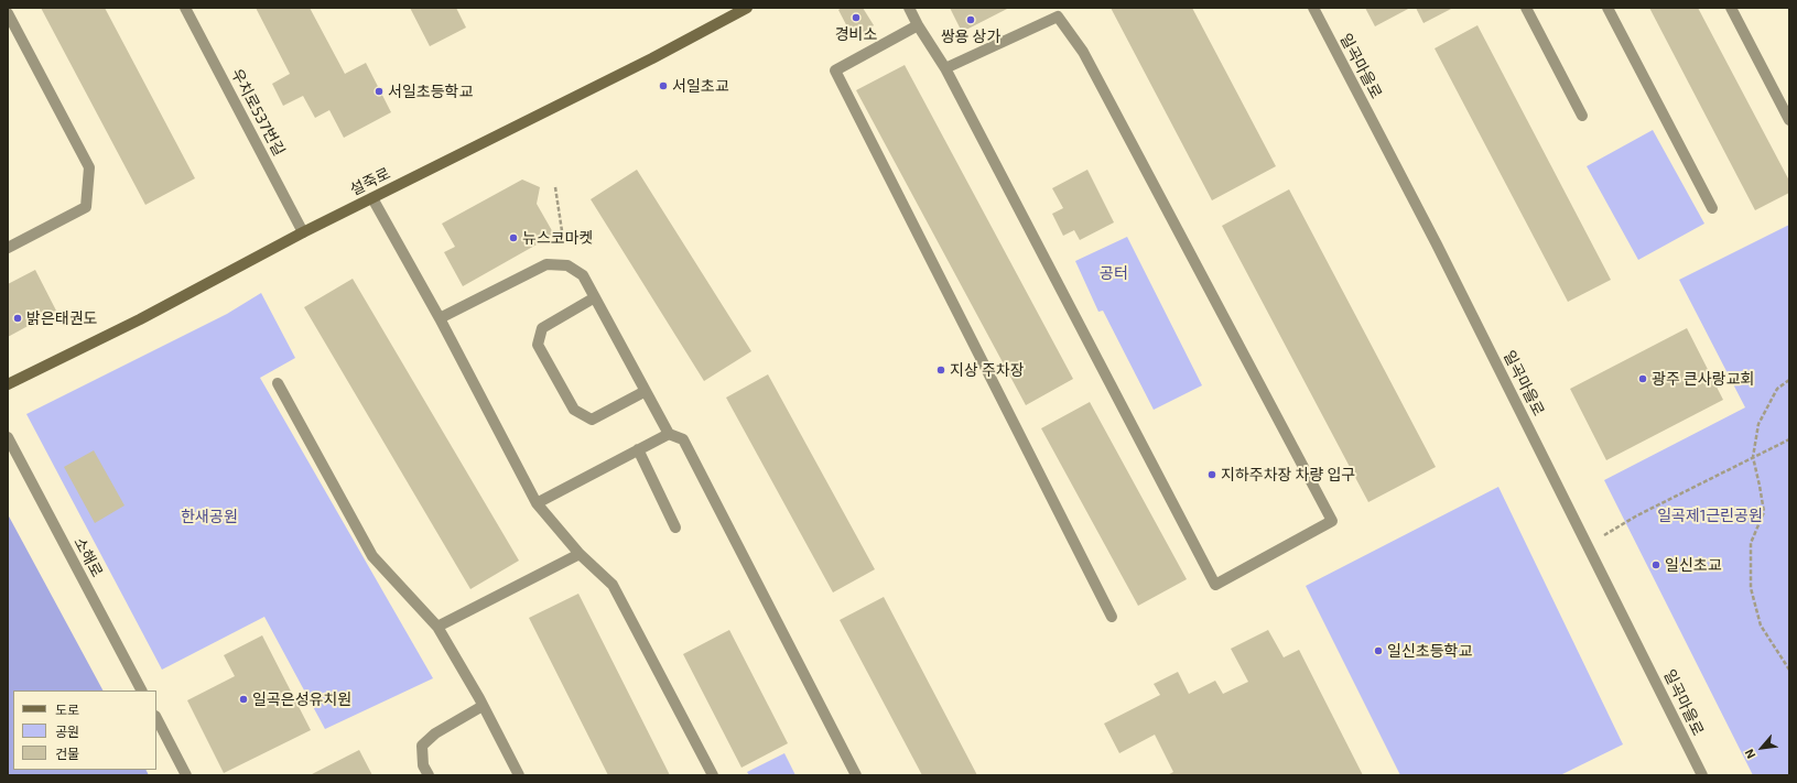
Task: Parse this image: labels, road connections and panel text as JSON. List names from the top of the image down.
{
  "streets": {
    "main road": ["설죽로"],
    "street": ["일곡마을로", "우치로537번길", "소해로"]
  },
  "crossings": [
    ["우치로537번길", "설죽로"]
  ],
  "parks": ["공터", "일곡제1근린공원", "한새공원"],
  "places": [
    "경비소",
    "쌍용 상가",
    "서일초교",
    "서일초등학교",
    "뉴스코마켓",
    "밝은태권도",
    "지상 주차장",
    "광주 큰사랑교회",
    "지하주차장 차량 입구",
    "일신초교",
    "일신초등학교",
    "일곡은성유치원"
  ],
  "legend": ["도로", "공원", "건물"],
  "north": "bottom left"
}
